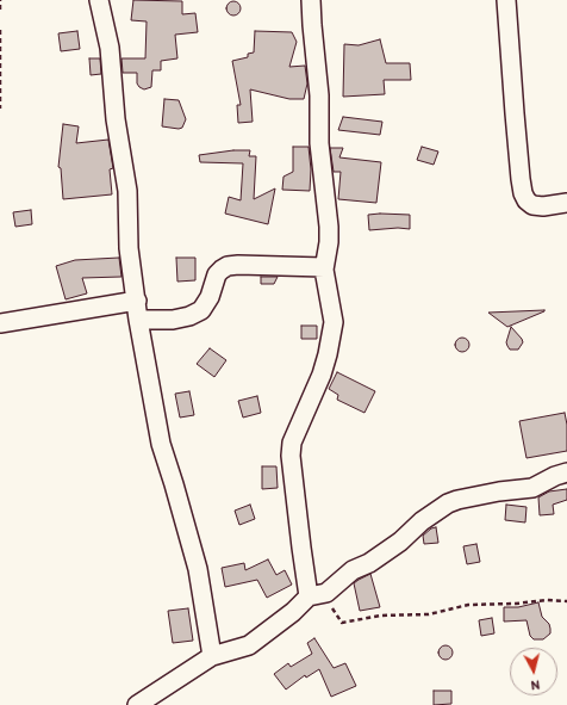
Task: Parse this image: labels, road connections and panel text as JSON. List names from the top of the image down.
{
  "north": "bottom"
}
